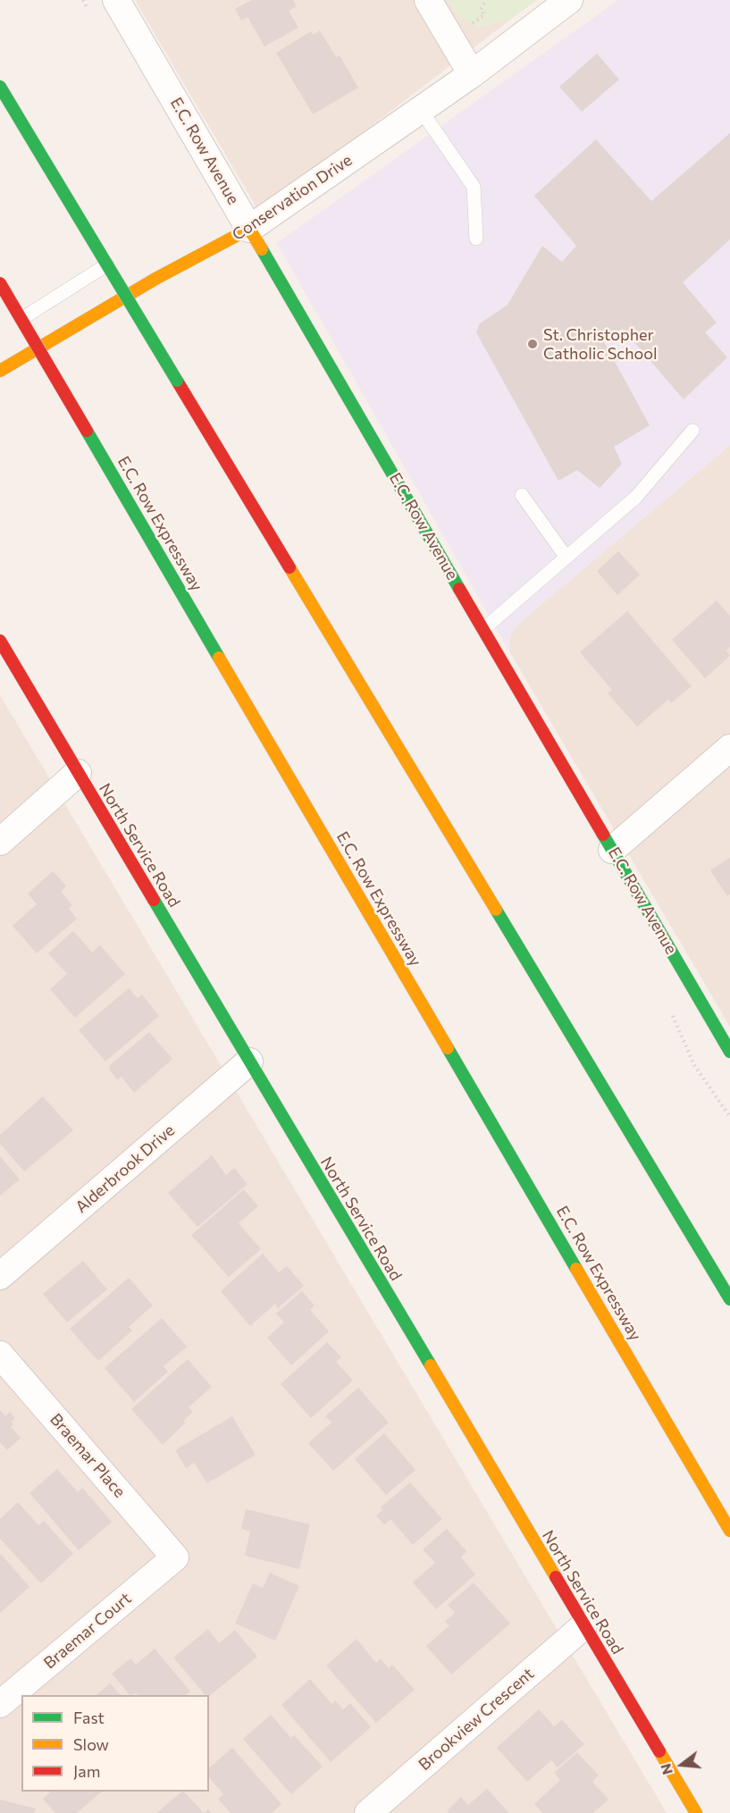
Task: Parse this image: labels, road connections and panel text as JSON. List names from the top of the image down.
{
  "streets": {
    "main road": [
      "E.C. Row Avenue",
      "Conservation Drive",
      "E.C. Row Expressway",
      "North Service Road"
    ],
    "street": [
      "Alderbrook Drive",
      "Braemar Place",
      "Braemar Court",
      "Brookview Crescent"
    ]
  },
  "crossings": [
    ["E.C. Row Avenue", "Conservation Drive"],
    ["North Service Road", "Alderbrook Drive"],
    ["North Service Road", "Brookview Crescent"],
    ["Braemar Place", "Braemar Court"]
  ],
  "places": ["St. Christopher Catholic School"],
  "legend": ["Fast", "Slow", "Jam"],
  "north": "left"
}
